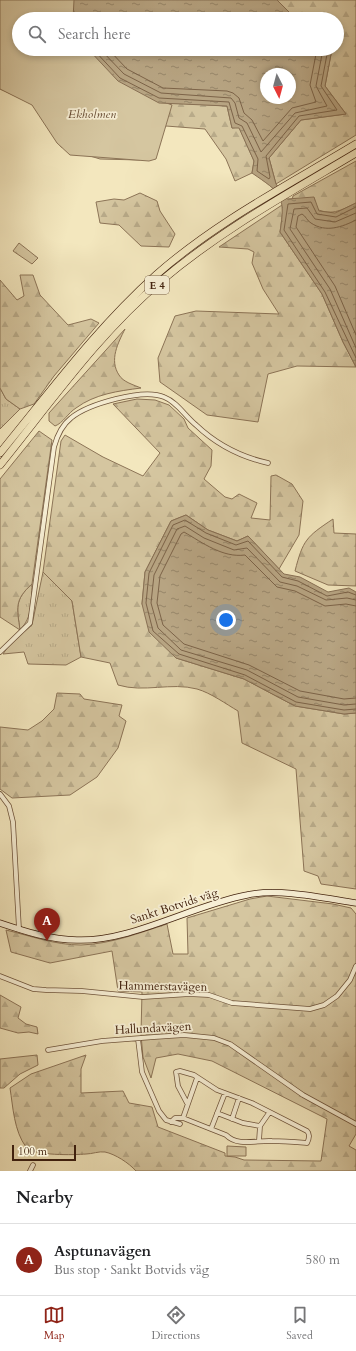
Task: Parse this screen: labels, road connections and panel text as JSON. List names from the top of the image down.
{
  "streets": {
    "highway": ["E 4"],
    "main road": ["Sankt Botvids väg"],
    "street": ["Hammerstavägen", "Hallundavägen"]
  },
  "parks": ["Ekholmen"],
  "scale_bar": "100 m",
  "north": "bottom",
  "page": {
    "search": "Search here",
    "pins": "A",
    "scale": "100 m",
    "heading": "Nearby",
    "list": [
      {
        "mark": "A",
        "name": "Asptunavägen",
        "note": "Bus stop · Sankt Botvids väg",
        "value": "580 m"
      }
    ],
    "nav": ["Map", "Directions", "Saved"]
  }
}
